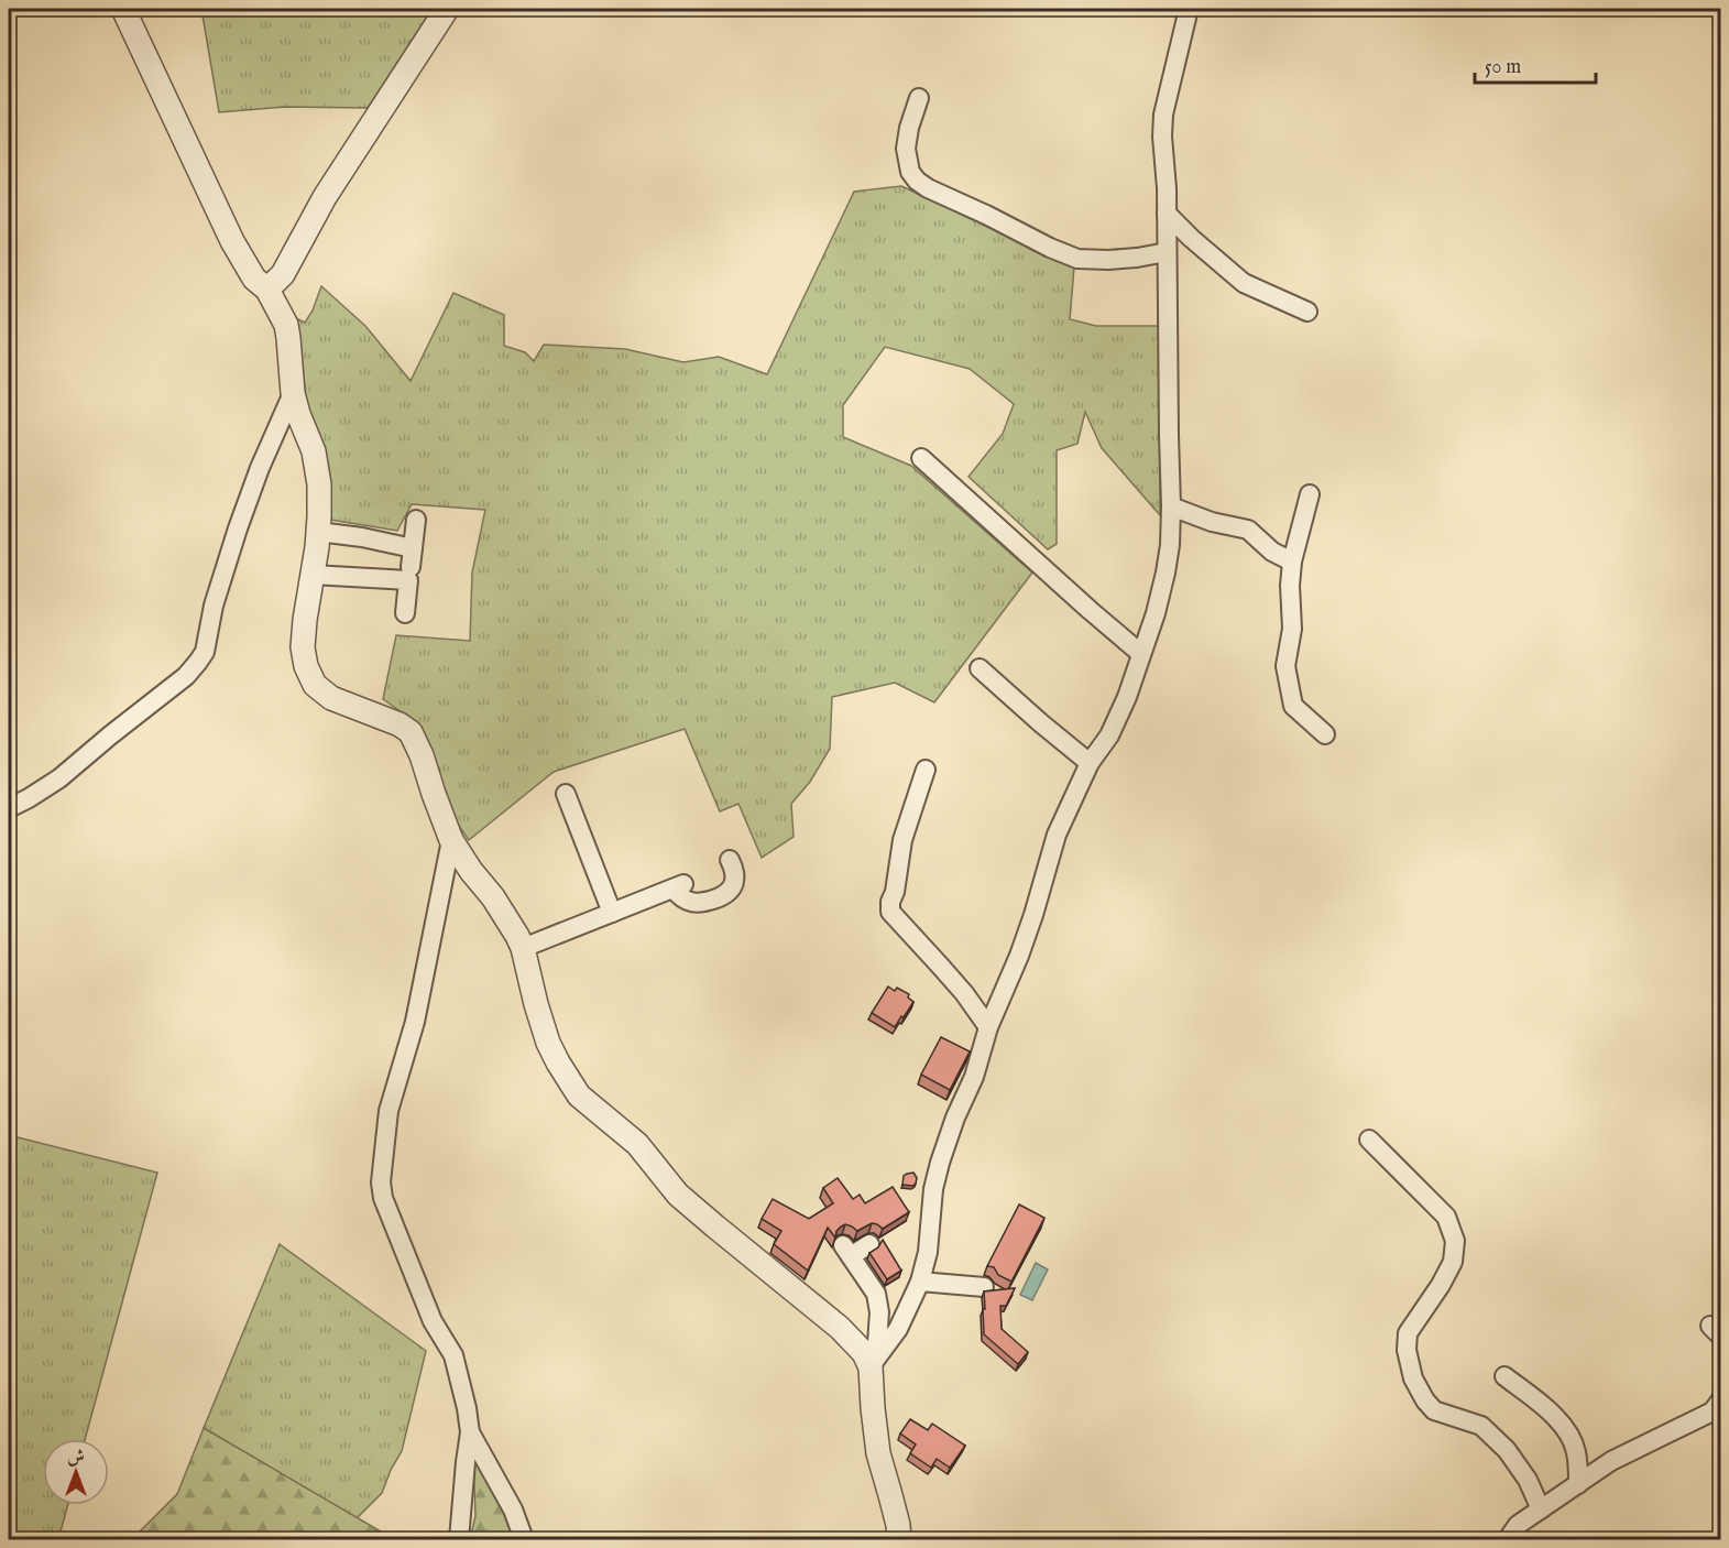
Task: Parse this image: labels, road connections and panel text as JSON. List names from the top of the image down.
{
  "scale_bar": "50 m",
  "north": "top"
}
